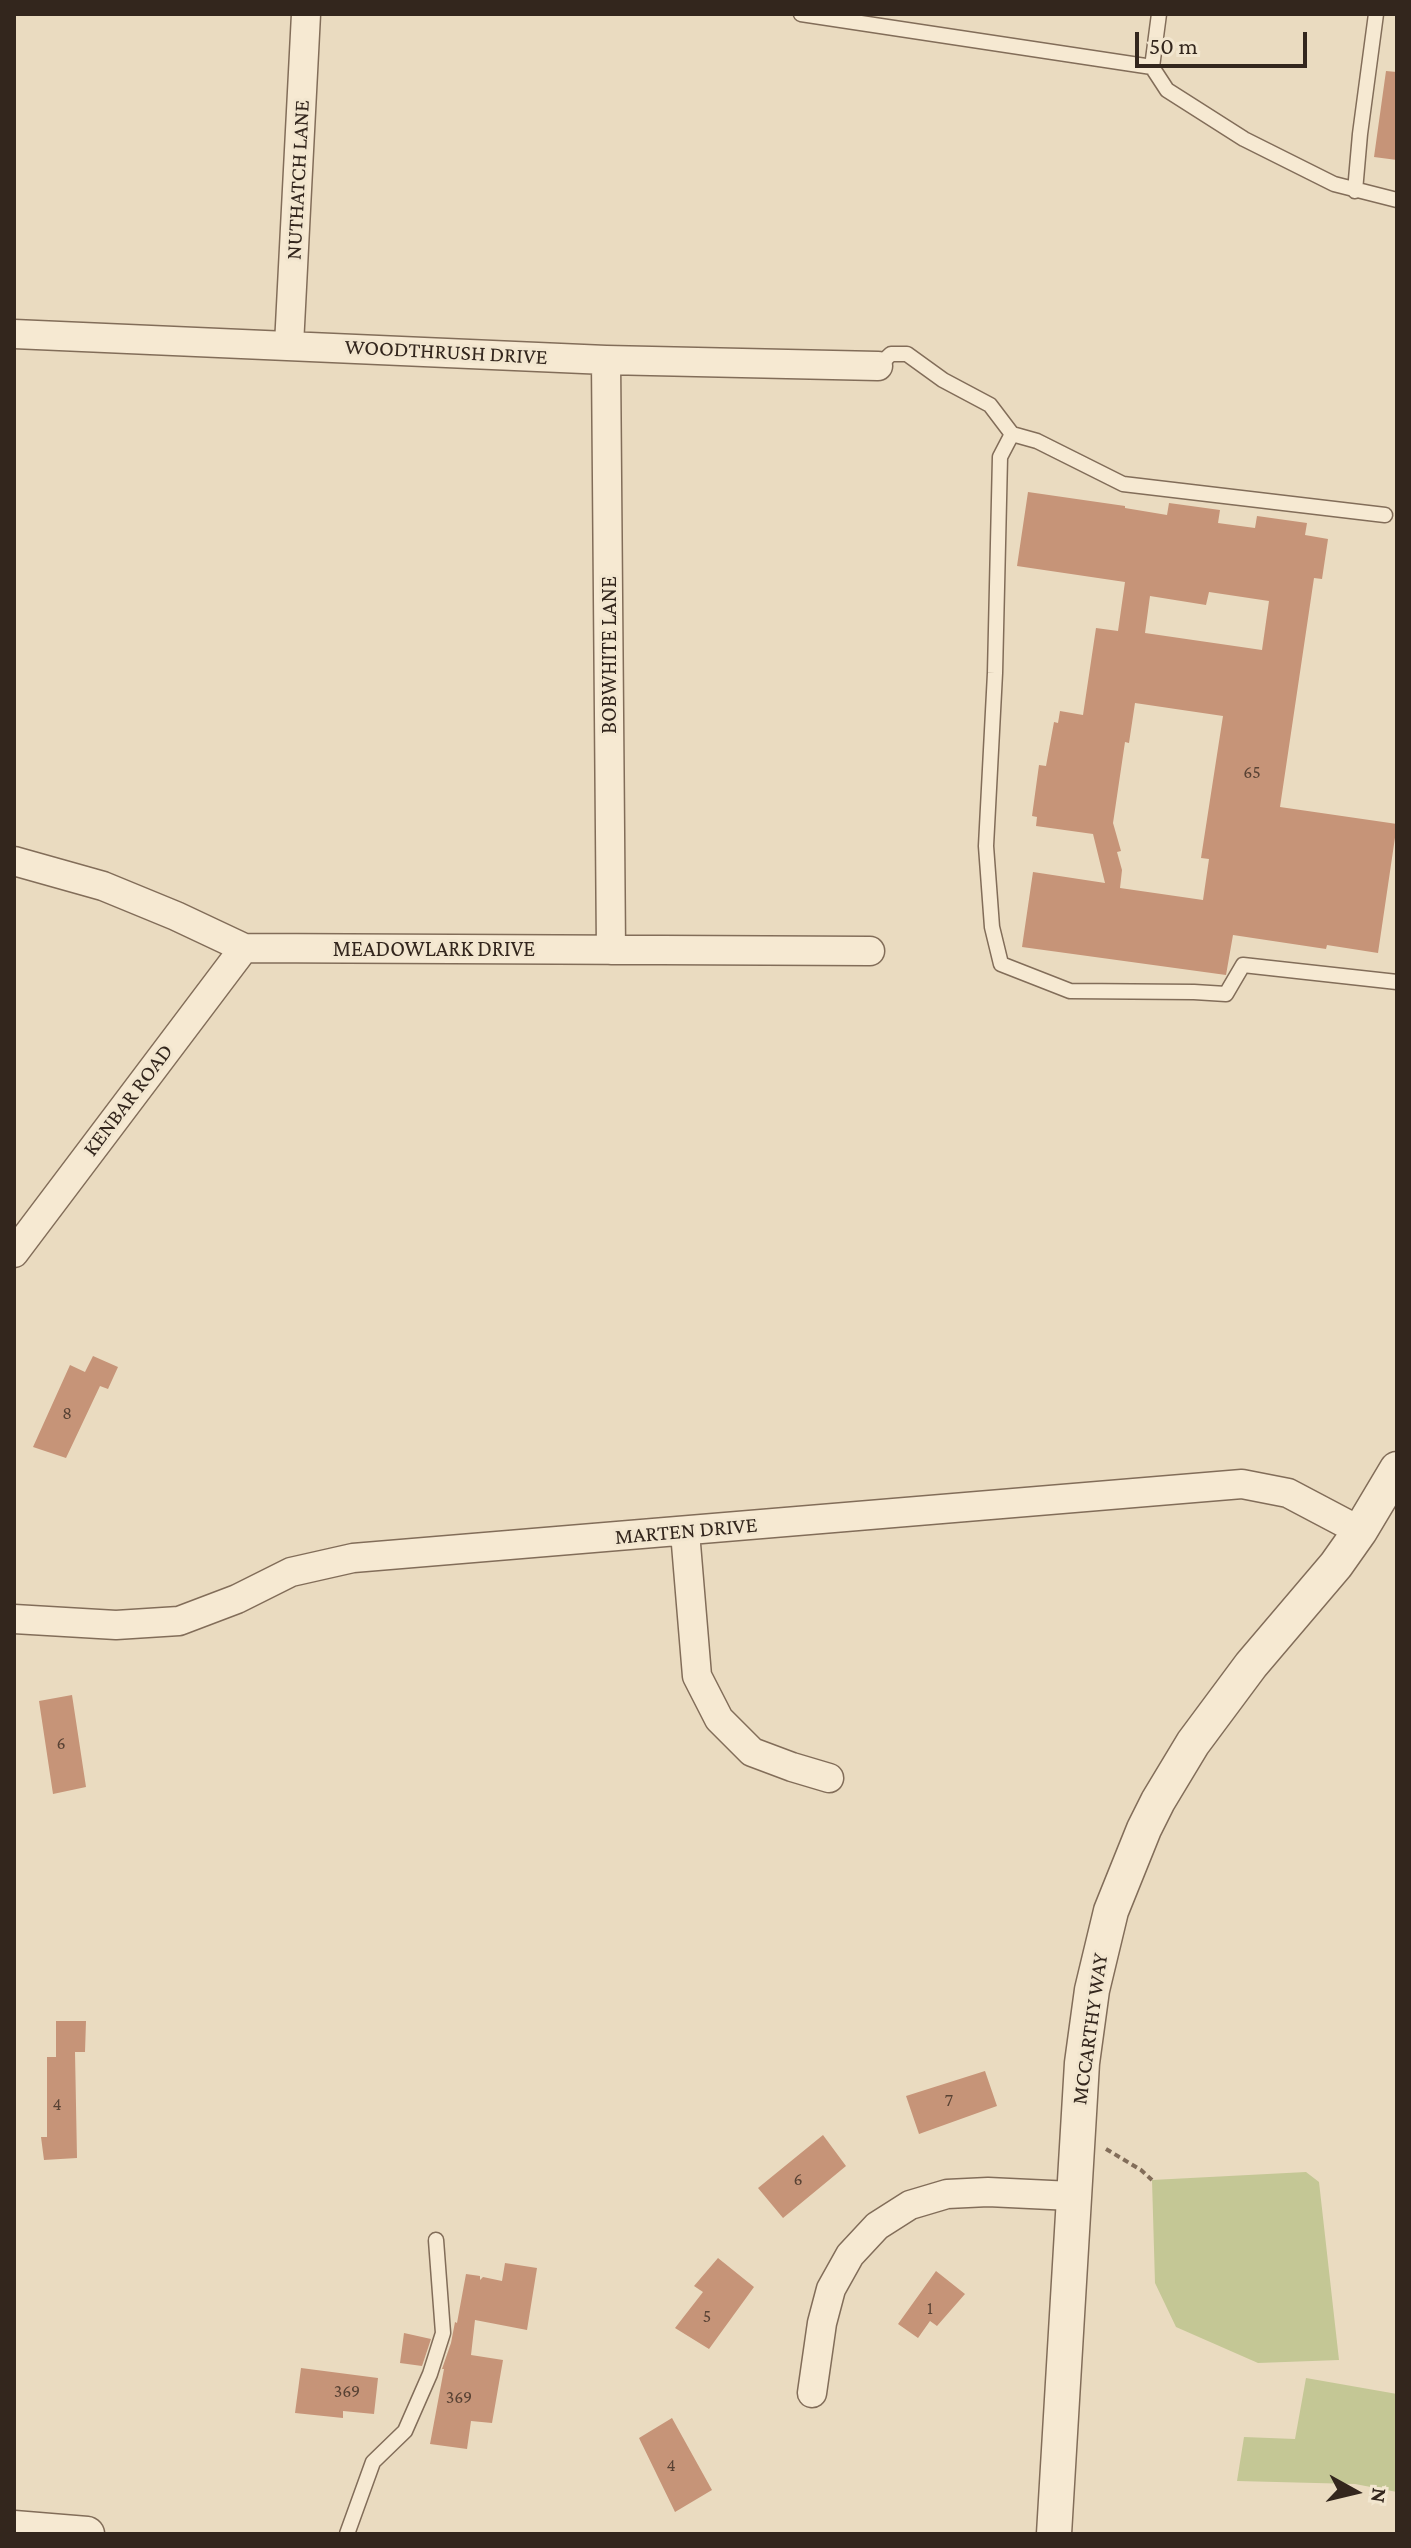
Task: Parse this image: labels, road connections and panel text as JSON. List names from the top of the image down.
{
  "streets": {
    "street": [
      "NUTHATCH LANE",
      "WOODTHRUSH DRIVE",
      "BOBWHITE LANE",
      "MEADOWLARK DRIVE",
      "KENBAR ROAD",
      "MARTEN DRIVE",
      "MCCARTHY WAY"
    ]
  },
  "crossings": [
    ["NUTHATCH LANE", "WOODTHRUSH DRIVE"],
    ["WOODTHRUSH DRIVE", "BOBWHITE LANE"],
    ["BOBWHITE LANE", "MEADOWLARK DRIVE"],
    ["MEADOWLARK DRIVE", "KENBAR ROAD"],
    ["MARTEN DRIVE", "MCCARTHY WAY"]
  ],
  "house_numbers": [
    "65",
    "8",
    "6",
    "7",
    "4",
    "6",
    "1",
    "5",
    "369",
    "369",
    "4"
  ],
  "scale_bar": "50 m",
  "north": "right"
}
